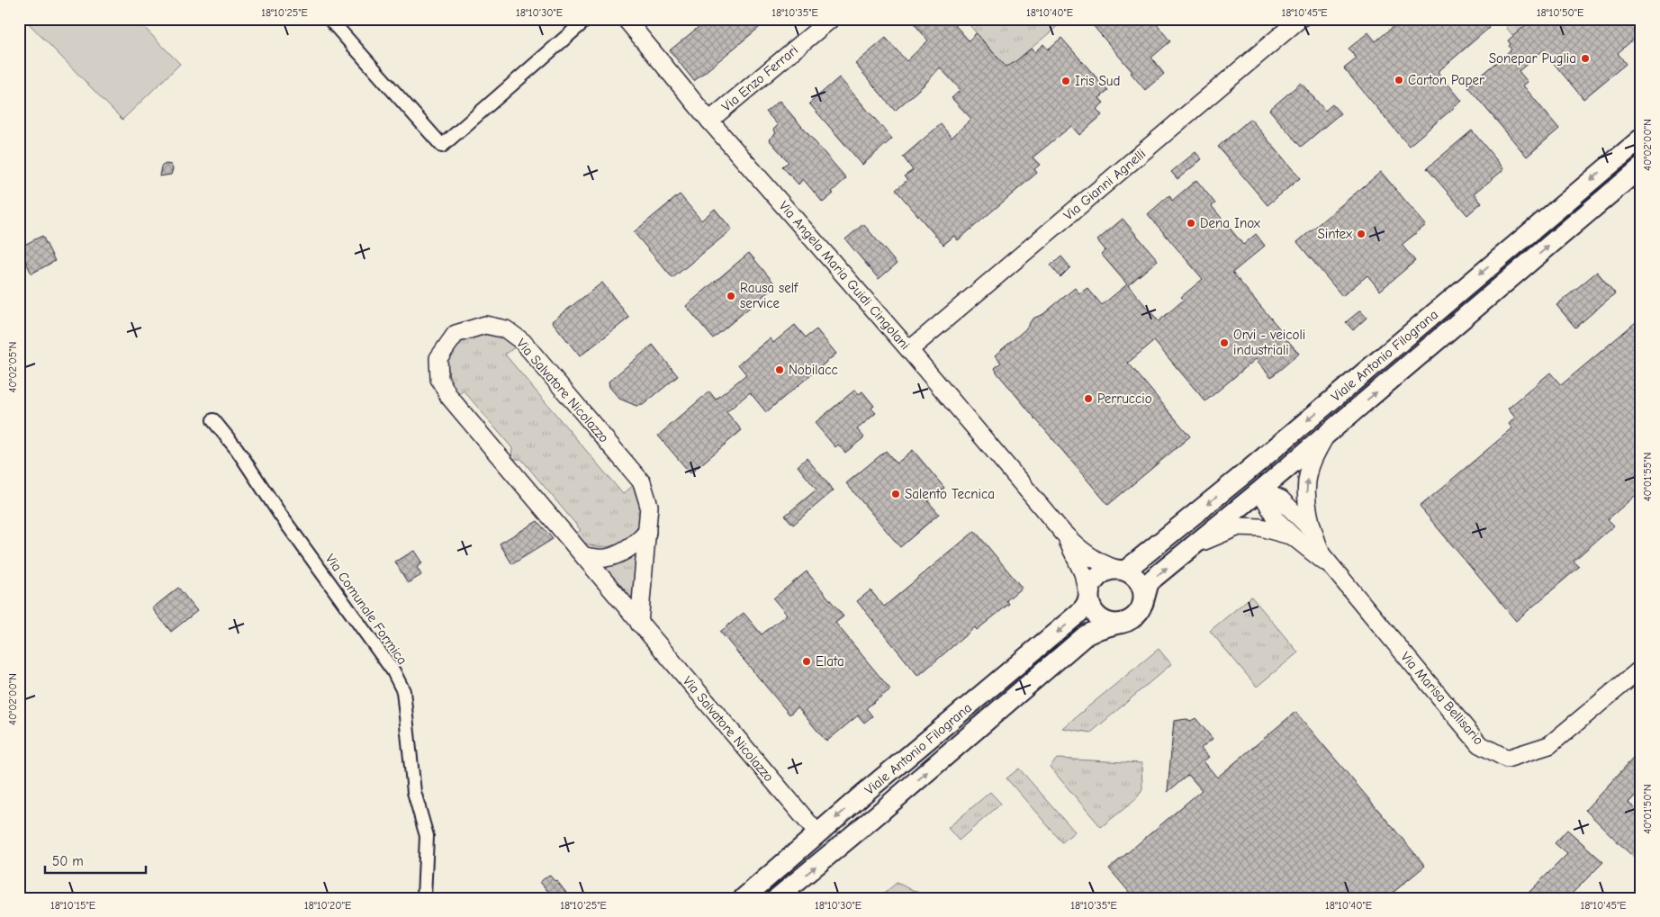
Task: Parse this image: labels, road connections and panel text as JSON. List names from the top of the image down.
{
  "streets": {
    "main road": ["Viale Antonio Filograna"],
    "street": [
      "Via Enzo Ferrari",
      "Via Gianni Agnelli",
      "Via Angela Maria Guidi Cingolani",
      "Via Salvatore Nicolazzo",
      "Via Comunale Formica",
      "Via Marisa Bellisario"
    ]
  },
  "crossings": [
    ["Via Enzo Ferrari", "Via Angela Maria Guidi Cingolani"],
    ["Via Gianni Agnelli", "Via Angela Maria Guidi Cingolani"],
    ["Viale Antonio Filograna", "Via Salvatore Nicolazzo"],
    ["Viale Antonio Filograna", "Via Marisa Bellisario"]
  ],
  "places": [
    "Sonepar Puglia",
    "Carton Paper",
    "Iris Sud",
    "Dena Inox",
    "Sintex",
    "Rausa self service",
    "Orvi - veicoli industriali",
    "Nobilacc",
    "Perruccio",
    "Salento Tecnica",
    "Elata"
  ],
  "scale_bar": "50 m",
  "coordinates": [
    "18°10'25\"E",
    "18°10'30\"E",
    "18°10'35\"E",
    "18°10'40\"E",
    "18°10'45\"E",
    "18°10'50\"E",
    "40°02'00\"N",
    "40°02'05\"N",
    "40°01'55\"N",
    "40°01'50\"N",
    "18°10'15\"E",
    "18°10'20\"E"
  ]
}
